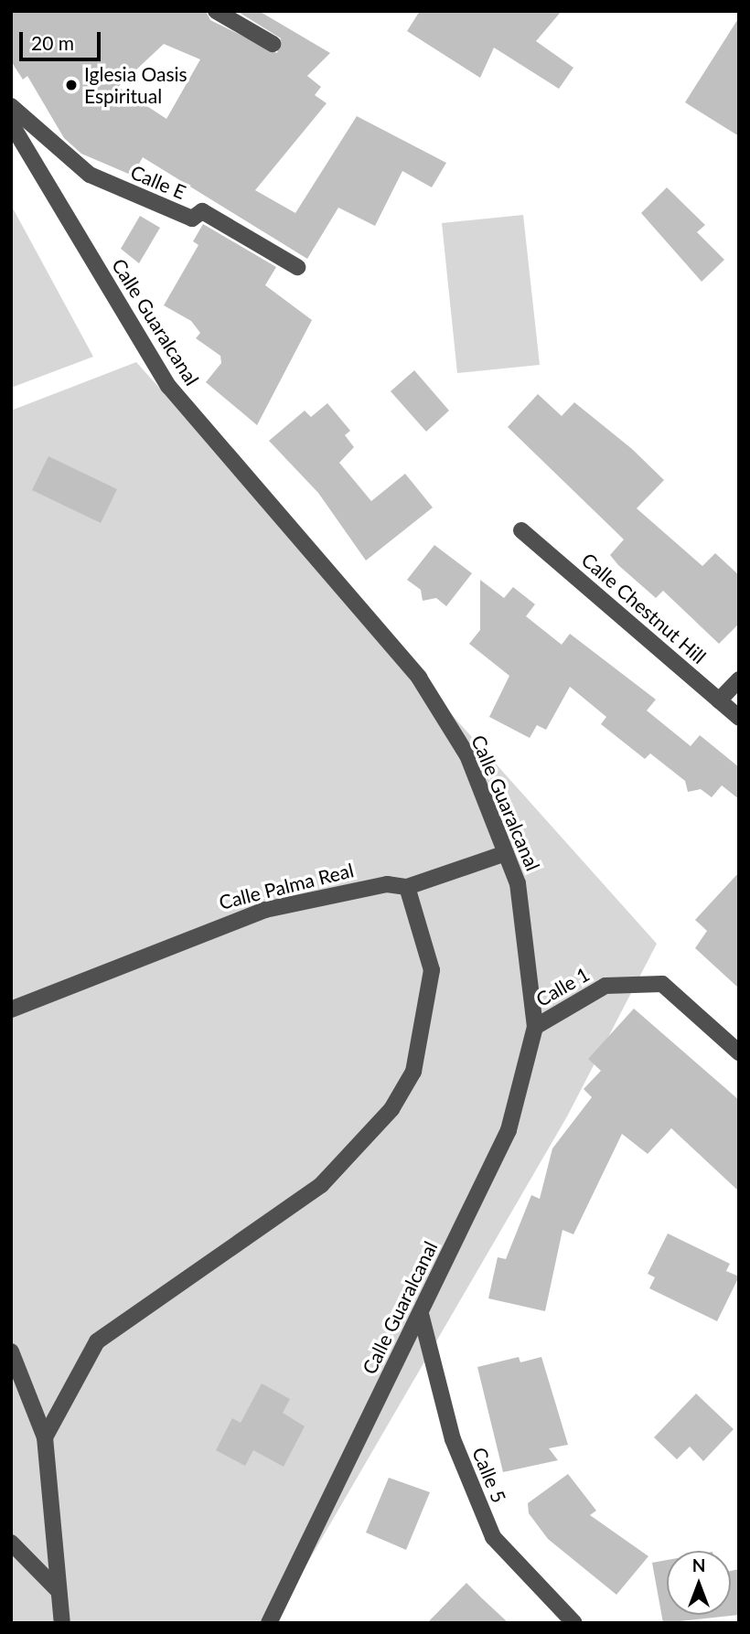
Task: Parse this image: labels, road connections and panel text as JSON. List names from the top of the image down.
{
  "streets": {
    "street": [
      "Calle E",
      "Calle Guaralcanal",
      "Calle Chestnut Hill",
      "Calle Palma Real",
      "Calle 1",
      "Calle 5"
    ]
  },
  "crossings": [
    ["Calle Guaralcanal", "Calle Palma Real"],
    ["Calle Guaralcanal", "Calle 1"],
    ["Calle Guaralcanal", "Calle 5"]
  ],
  "places": ["Iglesia Oasis Espiritual"],
  "scale_bar": "20 m",
  "north": "top"
}
